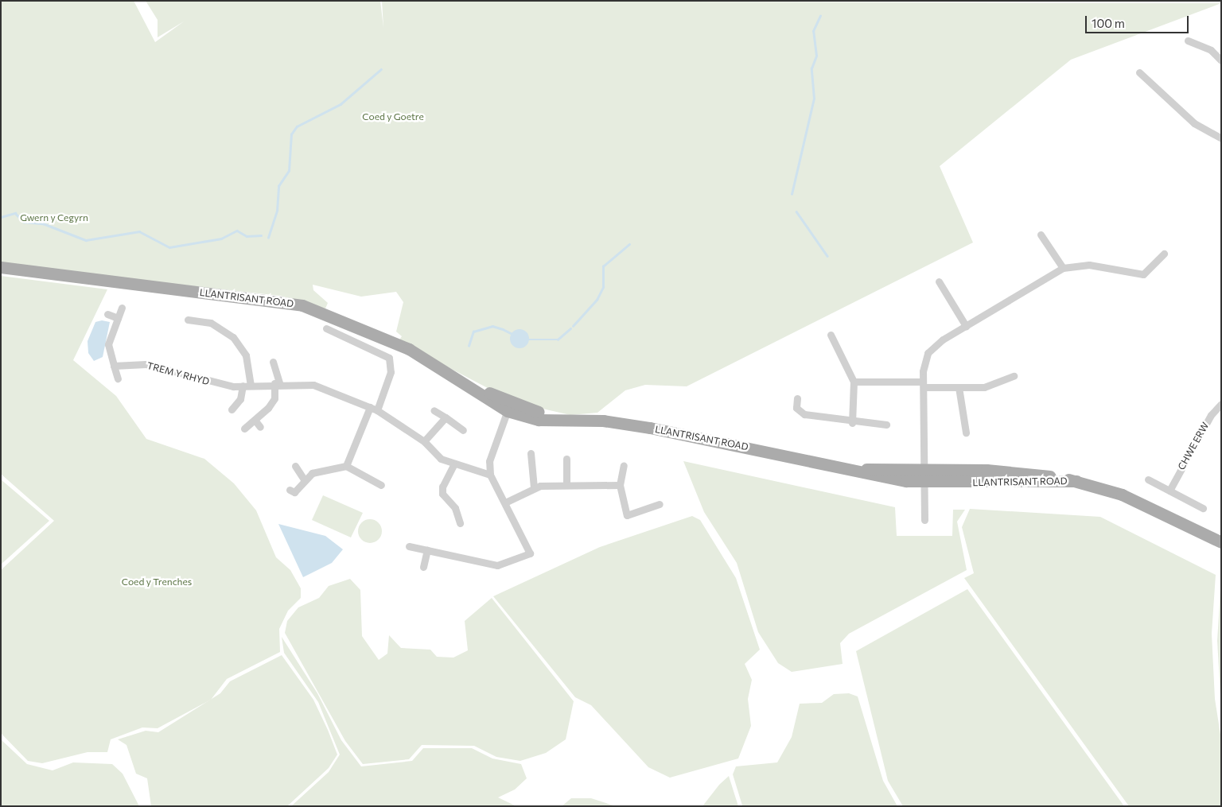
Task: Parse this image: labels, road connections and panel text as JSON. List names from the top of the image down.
{
  "streets": {
    "main road": ["LLANTRISANT ROAD"],
    "street": ["TREM Y RHYD", "CHWE ERW"]
  },
  "parks": ["Coed y Goetre", "Gwern y Cegyrn", "Coed y Trenches"],
  "scale_bar": "100 m"
}
